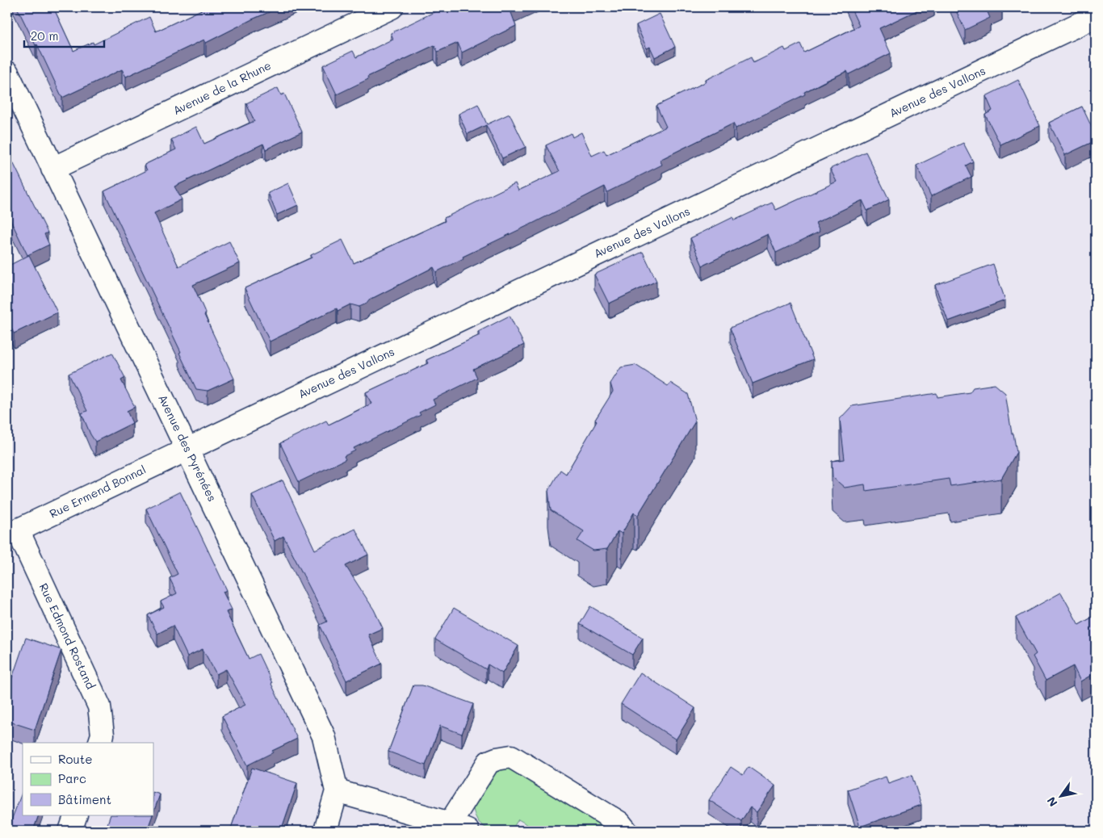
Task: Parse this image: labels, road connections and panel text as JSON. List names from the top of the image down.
{
  "streets": {
    "street": [
      "Avenue de la Rhune",
      "Avenue des Vallons",
      "Avenue des Pyrénées",
      "Rue Ermend Bonnal",
      "Rue Edmond Rostand"
    ]
  },
  "crossings": [
    ["Avenue de la Rhune", "Avenue des Pyrénées"],
    ["Avenue des Vallons", "Avenue des Pyrénées"],
    ["Avenue des Vallons", "Rue Ermend Bonnal"],
    ["Avenue des Pyrénées", "Rue Ermend Bonnal"],
    ["Rue Ermend Bonnal", "Rue Edmond Rostand"]
  ],
  "legend": ["Route", "Parc", "Bâtiment"],
  "scale_bar": "20 m",
  "north": "bottom left"
}
